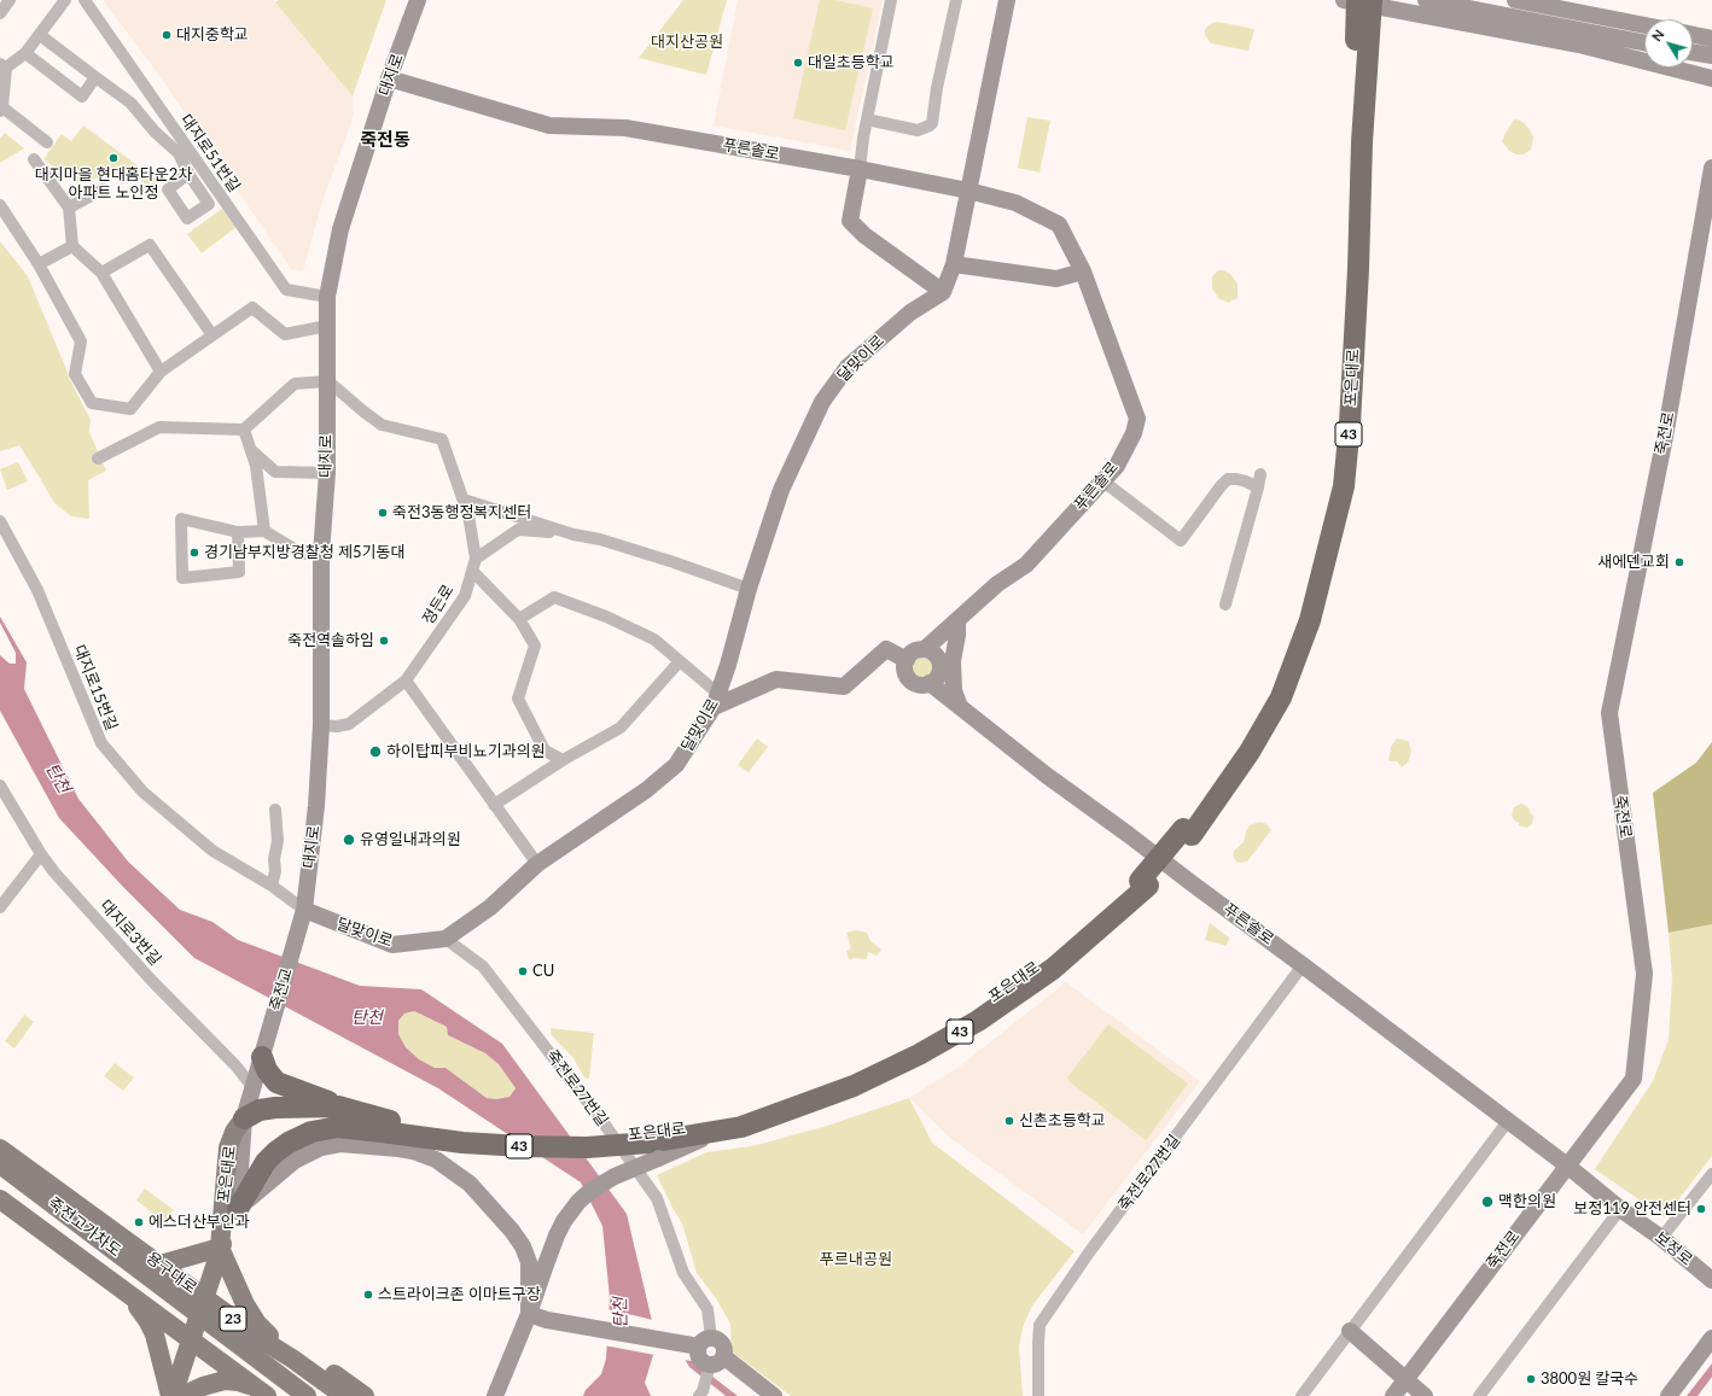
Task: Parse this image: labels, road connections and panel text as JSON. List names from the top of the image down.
{
  "streets": {
    "highway": ["포은대로", "43"],
    "main road": ["죽전고가차도", "용구대로", "23"],
    "street": [
      "대지로",
      "푸른솔로",
      "대지로51번길",
      "달맞이로",
      "죽전로",
      "정든로",
      "대지로15번길",
      "대지로3번길",
      "죽전교",
      "죽전로27번길",
      "보정로"
    ]
  },
  "crossings": [
    ["대지로", "푸른솔로"],
    ["대지로", "대지로51번길"],
    ["대지로", "달맞이로"],
    ["대지로", "정든로"],
    ["대지로", "대지로15번길"],
    ["대지로", "죽전교"],
    ["푸른솔로", "죽전로"],
    ["푸른솔로", "죽전로27번길"],
    ["푸른솔로", "보정로"],
    ["달맞이로", "대지로15번길"],
    ["달맞이로", "죽전교"],
    ["달맞이로", "죽전로27번길"],
    ["포은대로", "용구대로"],
    ["죽전로", "보정로"],
    ["대지로15번길", "죽전교"]
  ],
  "districts": ["죽전동"],
  "water": ["탄천"],
  "parks": ["대지산공원", "푸르내공원"],
  "places": [
    "대지중학교",
    "대일초등학교",
    "대지마을 현대홈타운2차 아파트 노인정",
    "죽전3동행정복지센터",
    "경기남부지방경찰청 제5기동대",
    "새에덴교회",
    "죽전역솔하임",
    "하이탑피부비뇨기과의원",
    "유영일내과의원",
    "CU",
    "신촌초등학교",
    "맥한의원",
    "보정119 안전센터",
    "에스더산부인과",
    "스트라이크존 이마트구장",
    "3800원 칼국수"
  ],
  "north": "top left"
}
